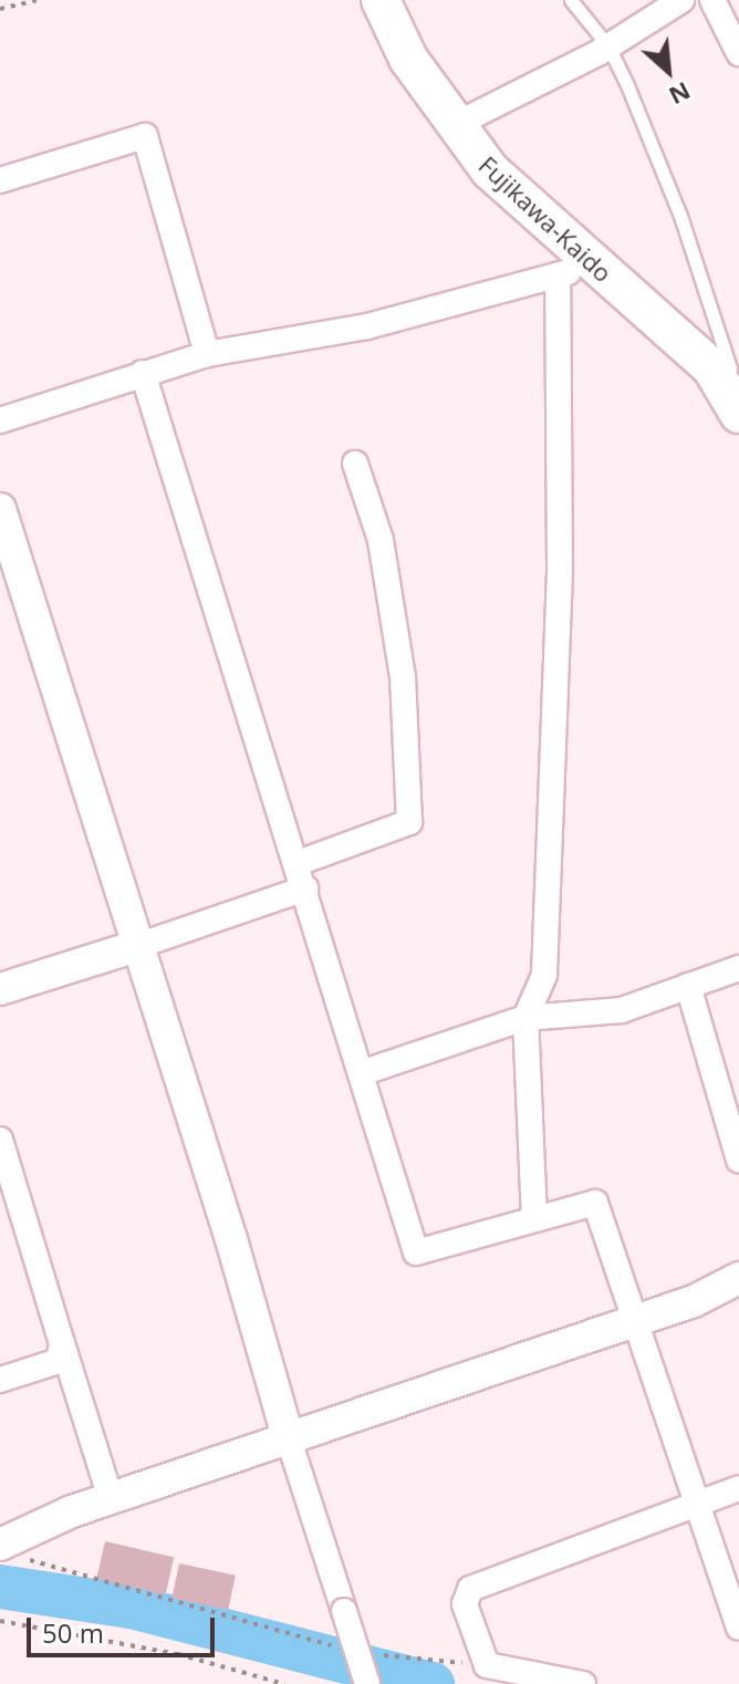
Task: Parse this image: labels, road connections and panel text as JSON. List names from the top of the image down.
{
  "streets": {
    "main road": ["Fujikawa-Kaido"]
  },
  "scale_bar": "50 m",
  "north": "bottom right"
}
